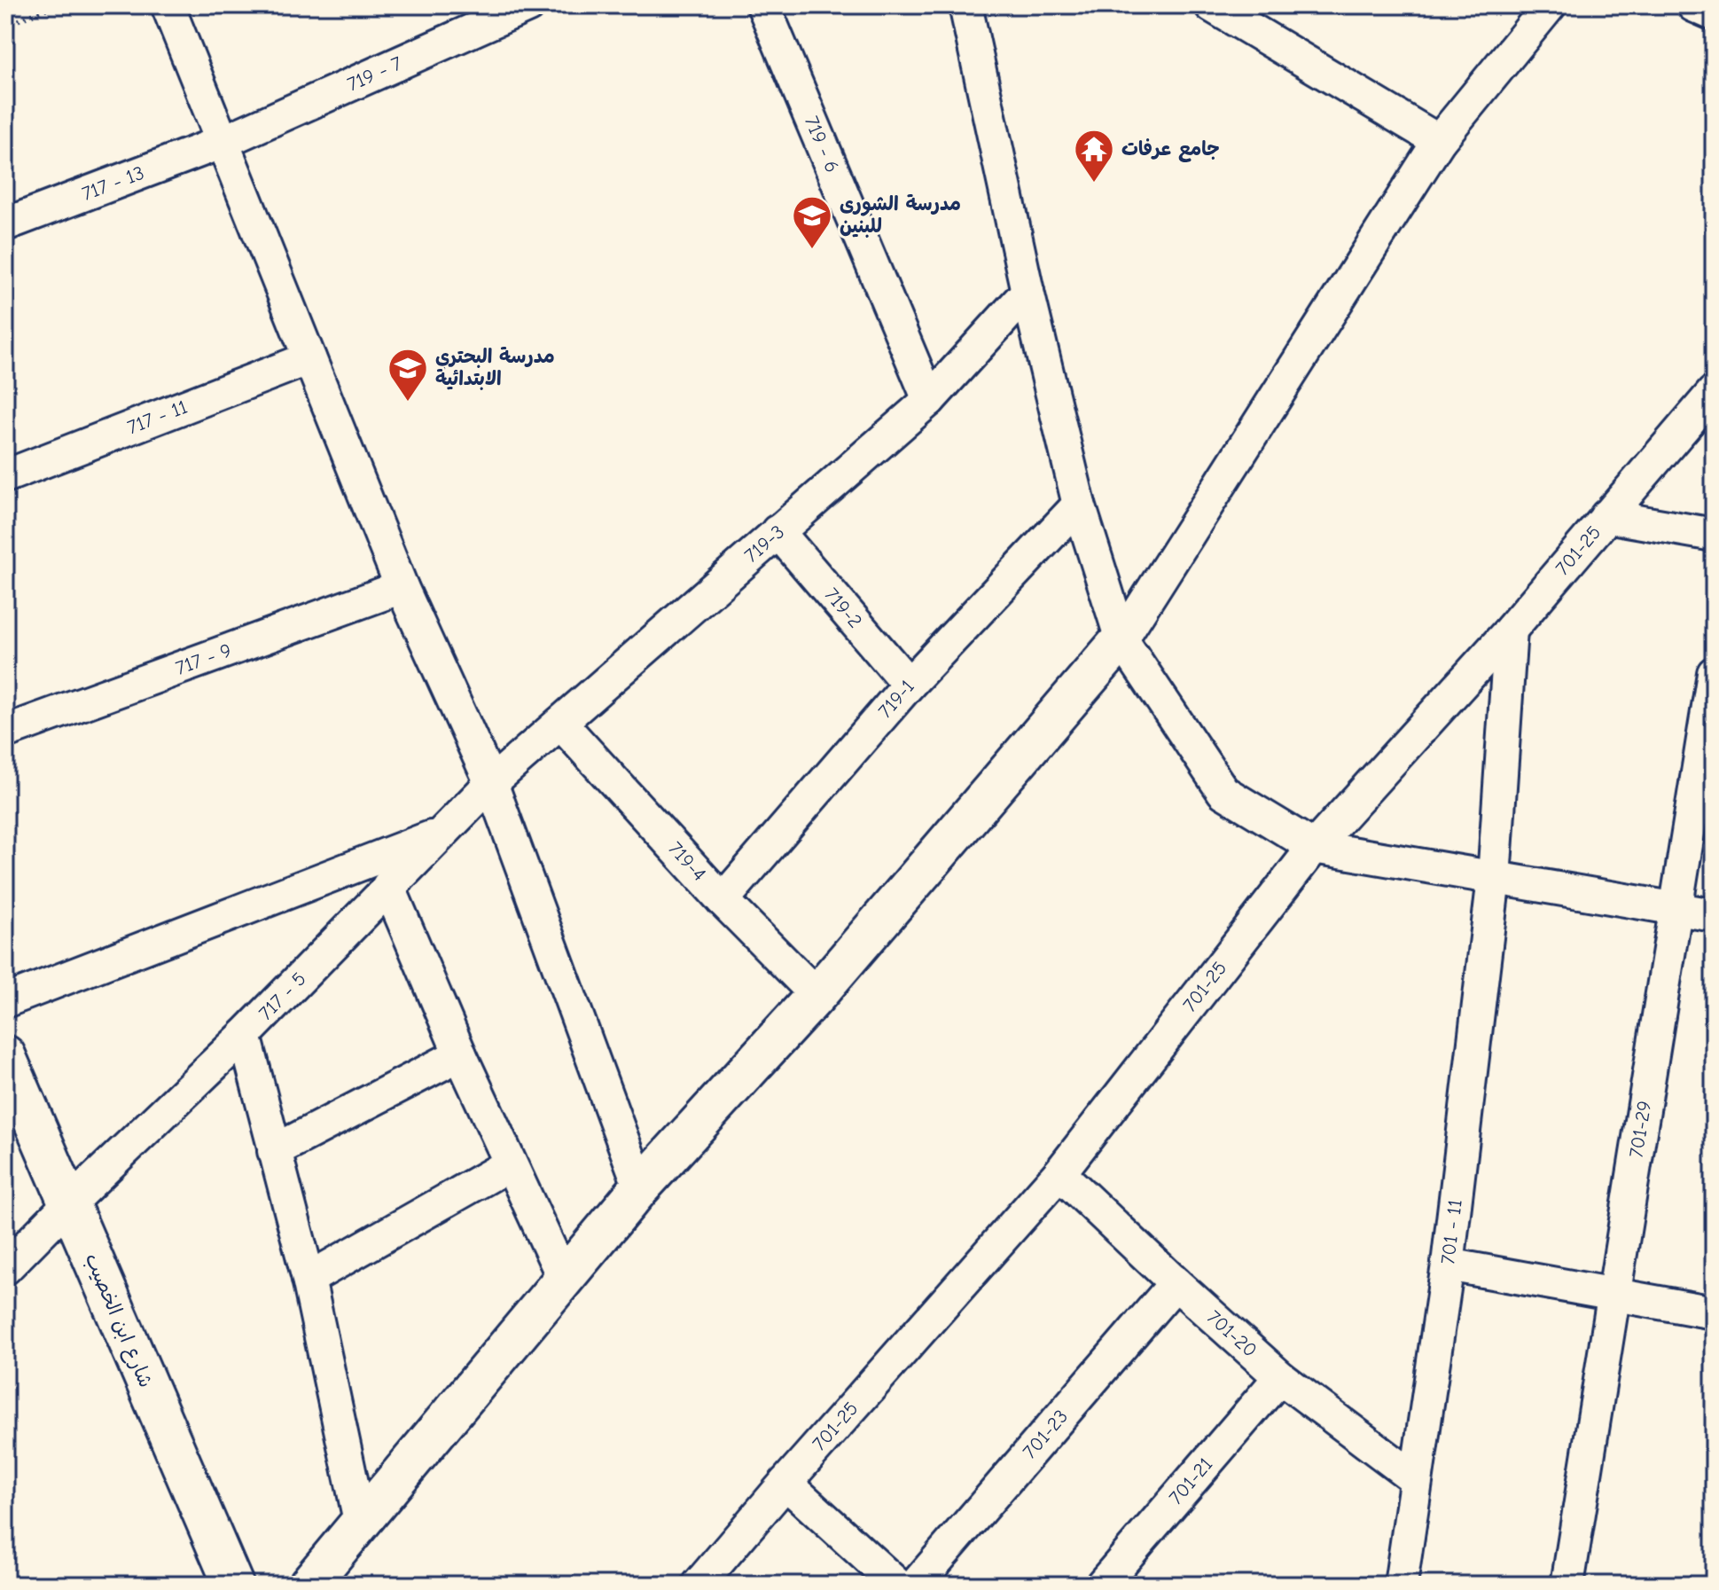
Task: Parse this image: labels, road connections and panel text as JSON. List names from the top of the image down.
{
  "streets": {
    "street": [
      "719 - 7",
      "719 - 6",
      "717 - 13",
      "717 - 11",
      "719-3",
      "701-25",
      "719-2",
      "717 - 9",
      "719-1",
      "719-4",
      "717 - 5",
      "701-29",
      "701 - 11",
      "شارع ابن الخصيب",
      "701-20",
      "701-23",
      "701-21"
    ]
  },
  "crossings": [
    ["719 - 7", "717 - 13"],
    ["719 - 6", "719-3"],
    ["719-3", "719-2"],
    ["719-3", "719-4"],
    ["719-3", "717 - 5"],
    ["701-25", "701 - 11"],
    ["701-25", "701-20"],
    ["719-2", "719-1"],
    ["719-1", "719-4"],
    ["717 - 5", "شارع ابن الخصيب"],
    ["701 - 11", "701-20"],
    ["701-20", "701-23"],
    ["701-20", "701-21"]
  ],
  "places": {
    "temple": ["جامع عرفات"],
    "school or university": ["مدرسة الشورى للبنين", "مدرسة البحتري الابتدائية"]
  }
}
